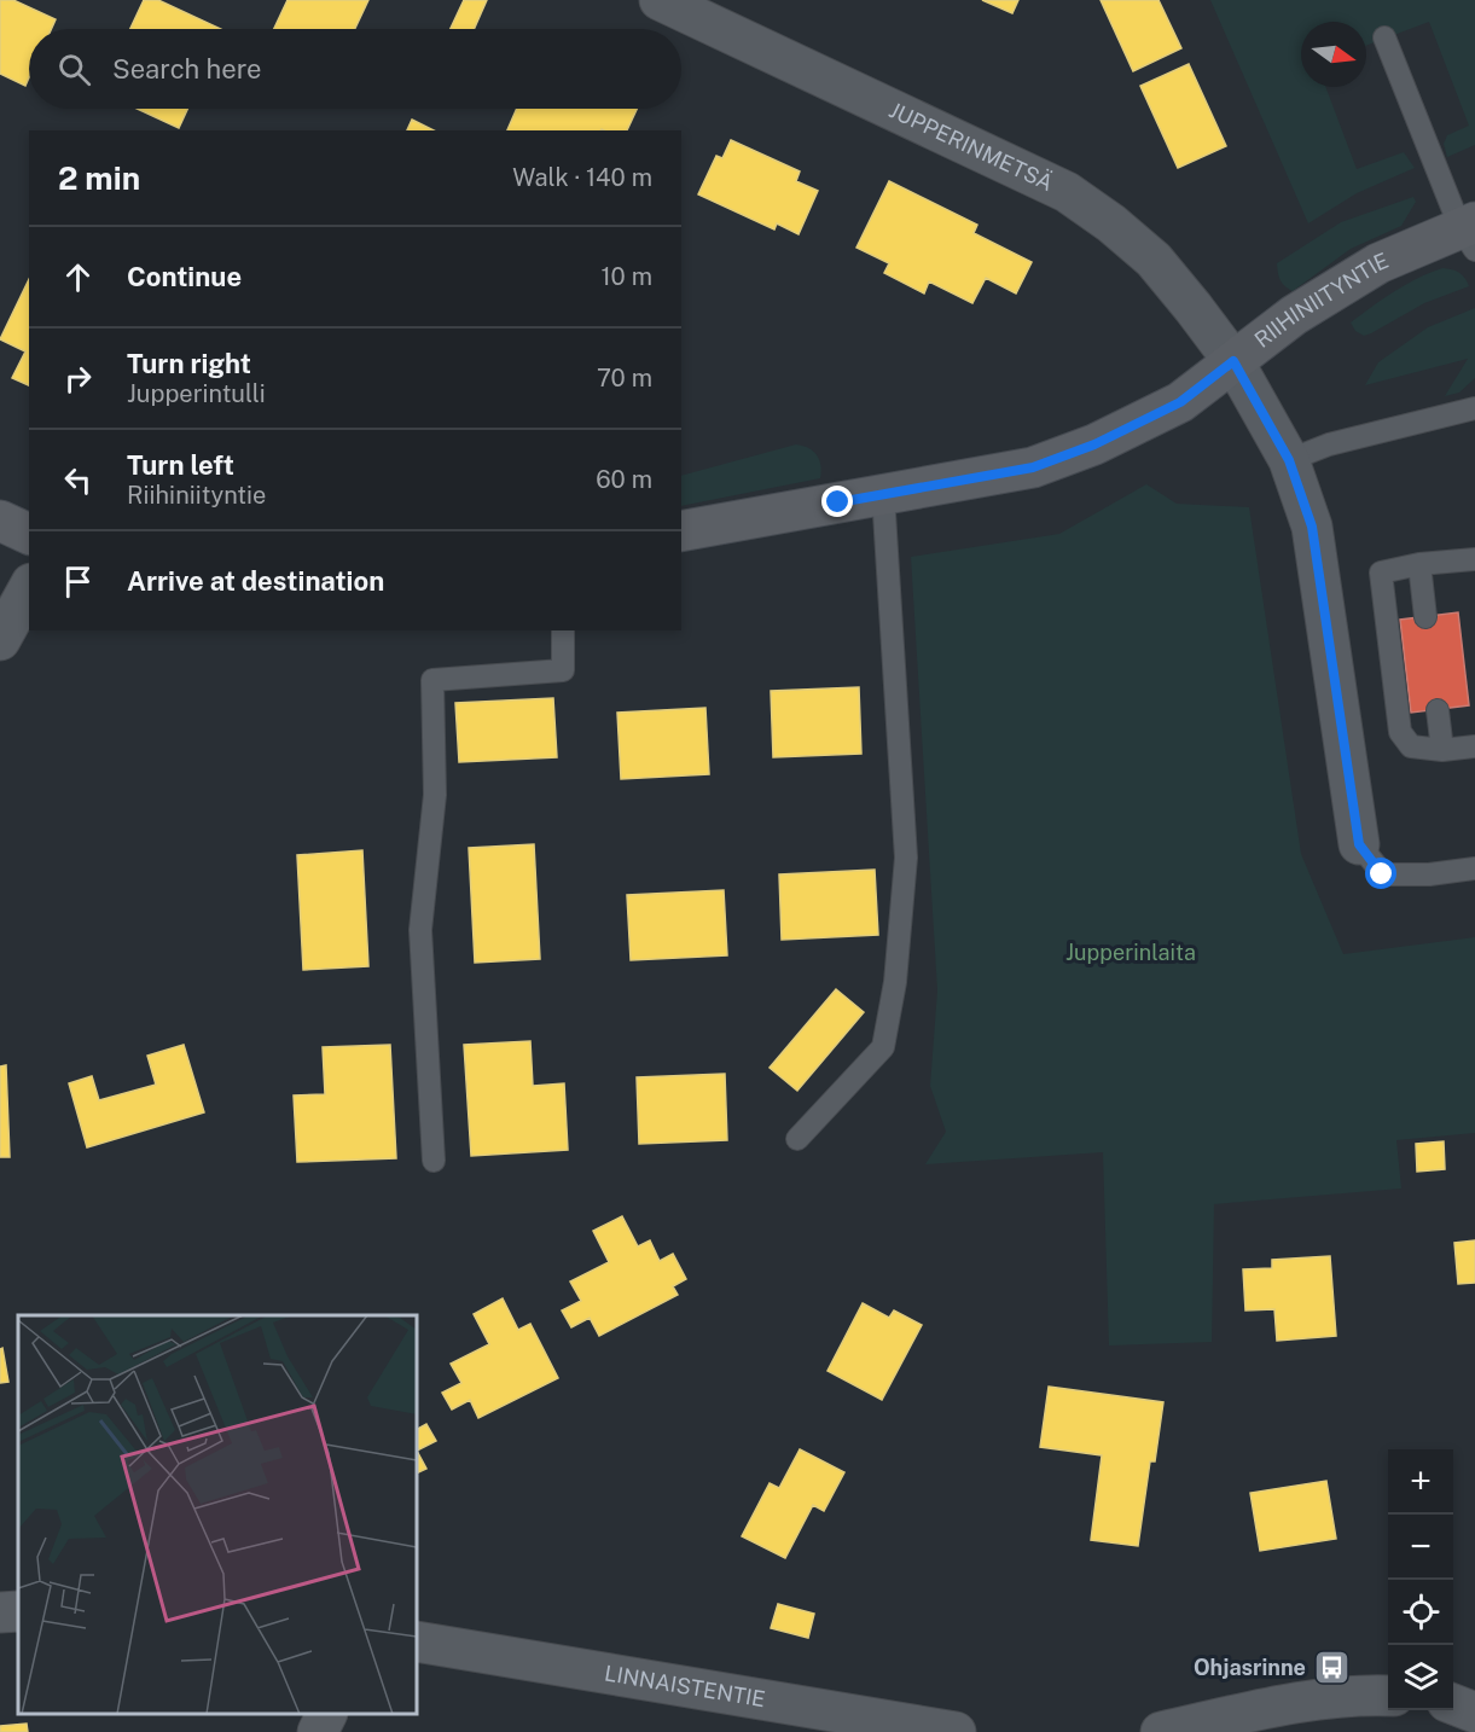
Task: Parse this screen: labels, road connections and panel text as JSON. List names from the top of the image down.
{
  "streets": {
    "main road": ["RIIHINIITYNTIE"],
    "street": ["JUPPERINMETSÄ", "LINNAISTENTIE"]
  },
  "crossings": [
    ["JUPPERINMETSÄ", "RIIHINIITYNTIE"]
  ],
  "parks": ["Jupperinlaita"],
  "places": {
    "bus stop": ["Ohjasrinne"]
  },
  "north": "right",
  "page": {
    "search": "Search here",
    "heading": ["2 min", "Walk · 140 m"],
    "list": [
      ["Continue", "10 m"],
      ["Turn right", "Jupperintulli", "70 m"],
      ["Turn left", "Riihiniityntie", "60 m"],
      "Arrive at destination"
    ],
    "map_buttons": ["+", "−"]
  }
}
